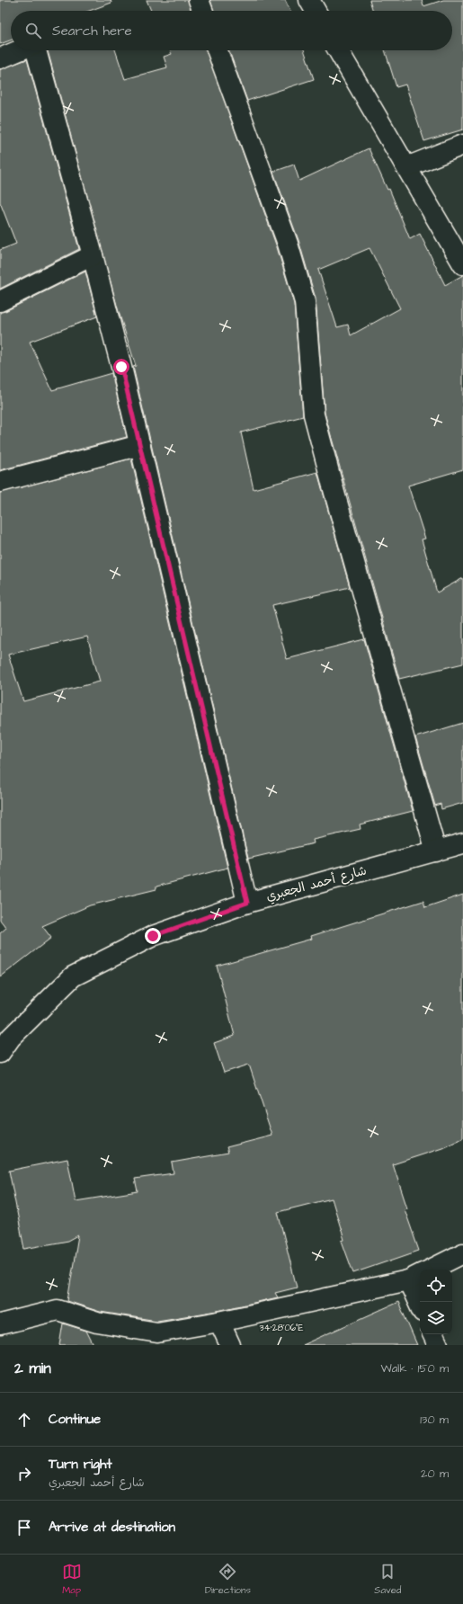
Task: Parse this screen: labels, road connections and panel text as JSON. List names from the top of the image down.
{
  "streets": {
    "street": ["شارع أحمد الجعبري"]
  },
  "page": {
    "search": "Search here",
    "heading": ["2 min", "Walk · 150 m"],
    "list": [
      ["Continue", "130 m"],
      ["Turn right", "شارع أحمد الجعبري", "20 m"],
      "Arrive at destination"
    ],
    "nav": ["Map", "Directions", "Saved"]
  },
  "coordinates": ["34°28'06\"E"]
}
